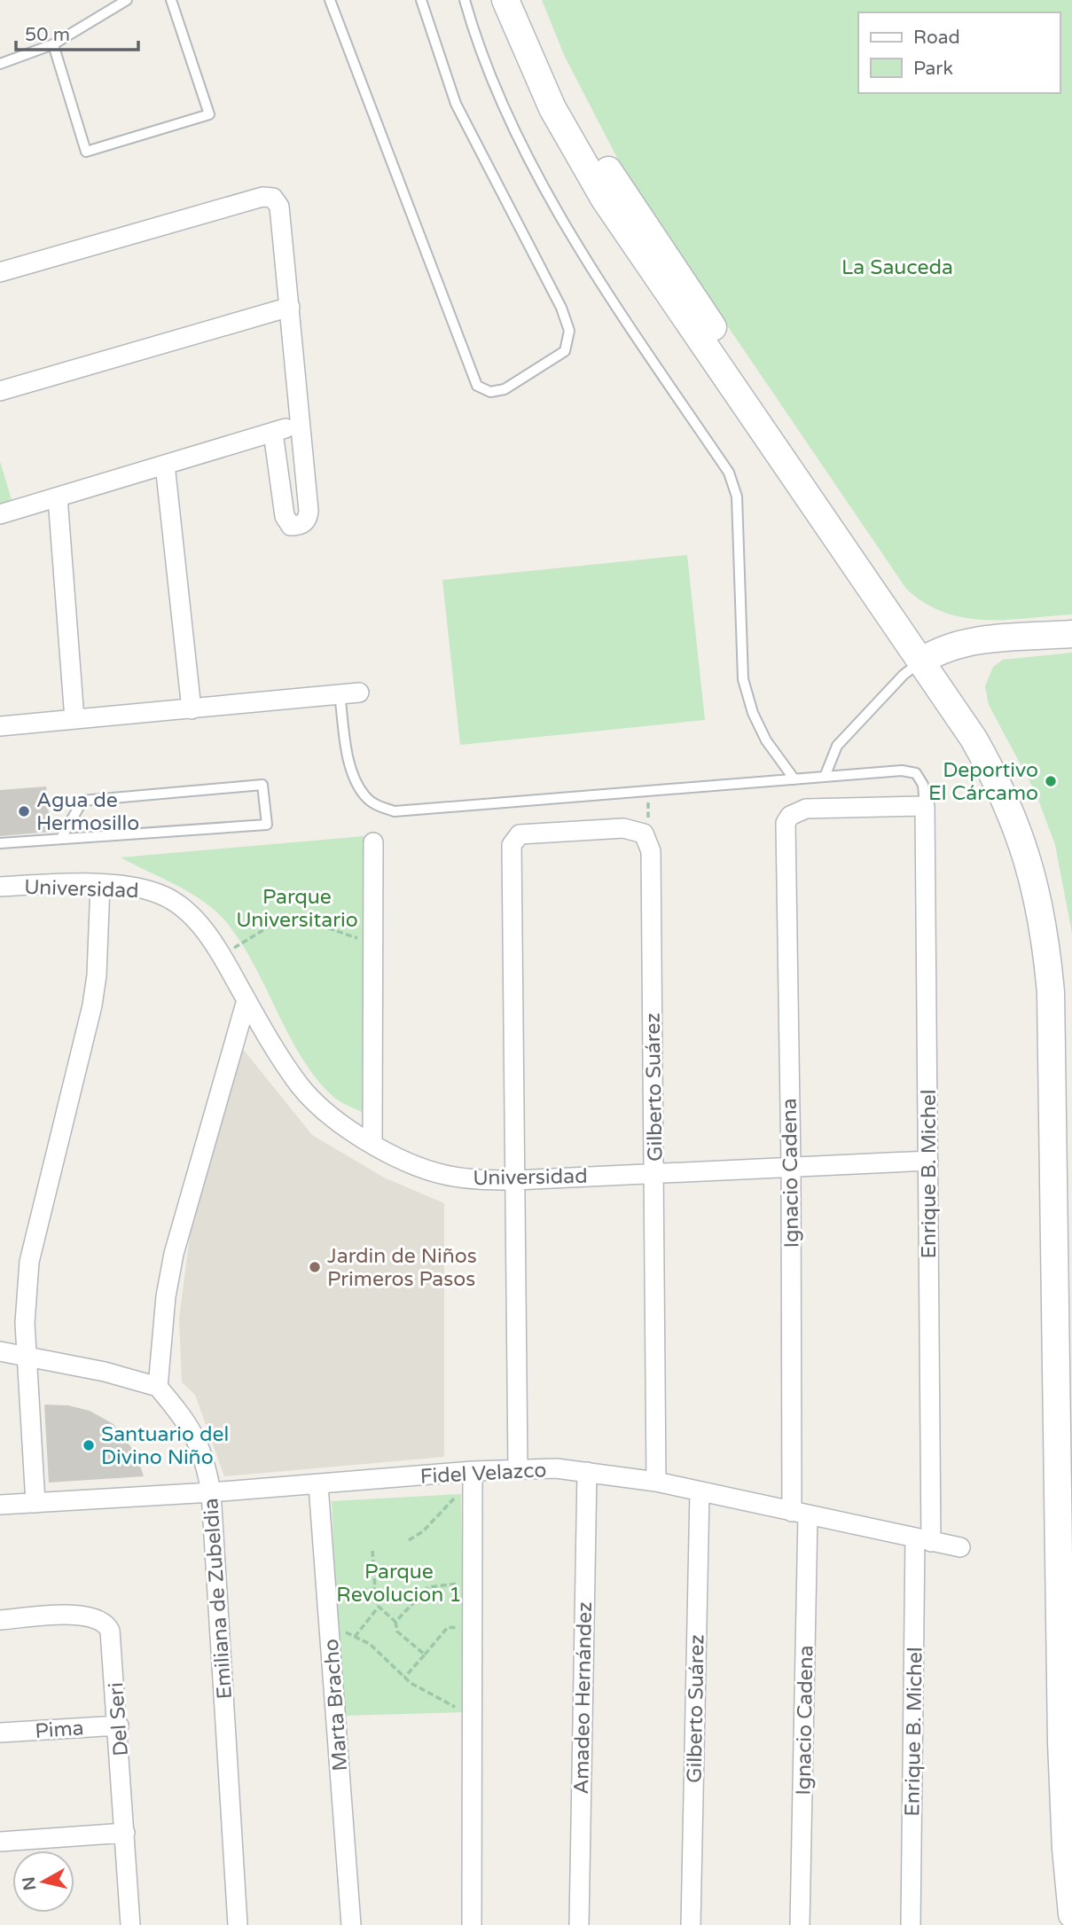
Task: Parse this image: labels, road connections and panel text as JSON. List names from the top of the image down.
{
  "streets": {
    "street": [
      "Universidad",
      "Gilberto Suárez",
      "Ignacio Cadena",
      "Enrique B. Michel",
      "Fidel Velazco",
      "Emiliana de Zubeldia",
      "Amadeo Hernández",
      "Marta Bracho",
      "Del Seri",
      "Pima"
    ]
  },
  "crossings": [
    ["Universidad", "Gilberto Suárez"],
    ["Universidad", "Ignacio Cadena"],
    ["Universidad", "Enrique B. Michel"],
    ["Gilberto Suárez", "Fidel Velazco"],
    ["Ignacio Cadena", "Enrique B. Michel"],
    ["Ignacio Cadena", "Fidel Velazco"],
    ["Enrique B. Michel", "Fidel Velazco"],
    ["Fidel Velazco", "Emiliana de Zubeldia"],
    ["Fidel Velazco", "Amadeo Hernández"],
    ["Fidel Velazco", "Marta Bracho"],
    ["Del Seri", "Pima"]
  ],
  "parks": ["La Sauceda", "Parque Universitario", "Parque Revolucion 1"],
  "places": [
    "Deportivo El Cárcamo",
    "Agua de Hermosillo",
    "Jardin de Niños Primeros Pasos",
    "Santuario del Divino Niño"
  ],
  "legend": ["Road", "Park"],
  "scale_bar": "50 m",
  "north": "left"
}
